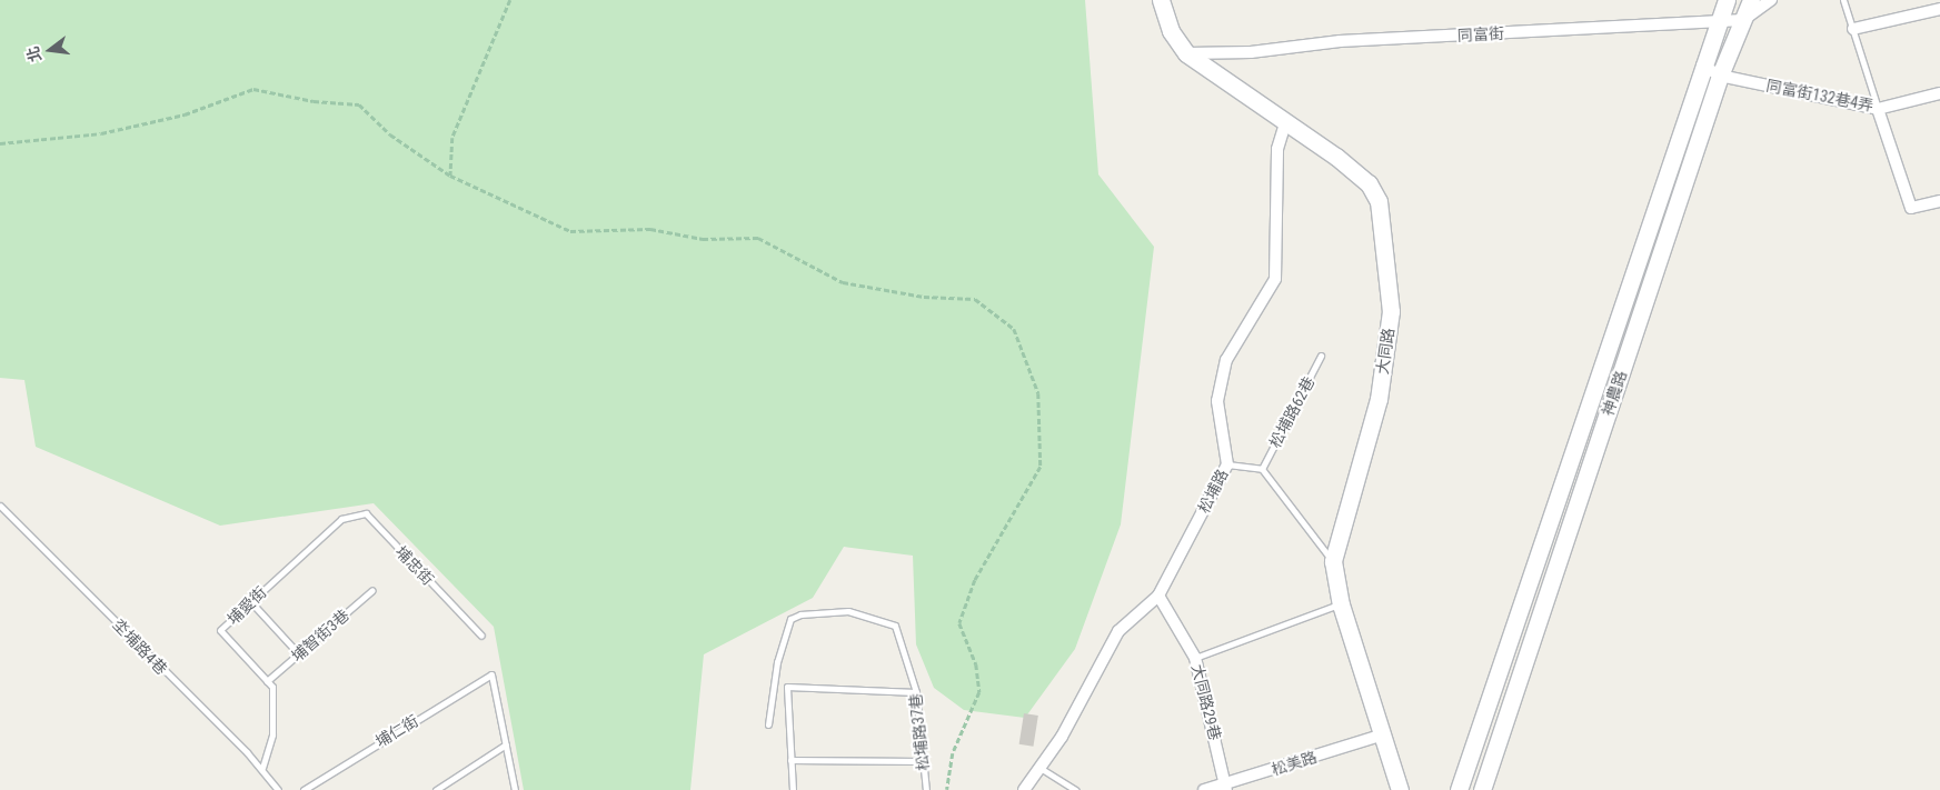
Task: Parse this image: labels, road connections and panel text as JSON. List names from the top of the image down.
{
  "streets": {
    "street": [
      "同富街",
      "同富街132巷4弄",
      "大同路",
      "神農路",
      "松埔路",
      "大同路29巷",
      "松美路"
    ],
    "lane": [
      "松埔路62巷",
      "埔忠街",
      "埔愛街",
      "埔智街3巷",
      "坔埔路4巷",
      "埔仁街",
      "松埔路37巷"
    ]
  },
  "crossings": [
    ["同富街", "大同路"],
    ["同富街", "神農路"],
    ["同富街132巷4弄", "神農路"],
    ["大同路", "松埔路"],
    ["大同路", "松美路"],
    ["松埔路", "大同路29巷"],
    ["埔忠街", "埔愛街"],
    ["埔愛街", "埔智街3巷"],
    ["大同路29巷", "松美路"]
  ],
  "north": "left"
}
